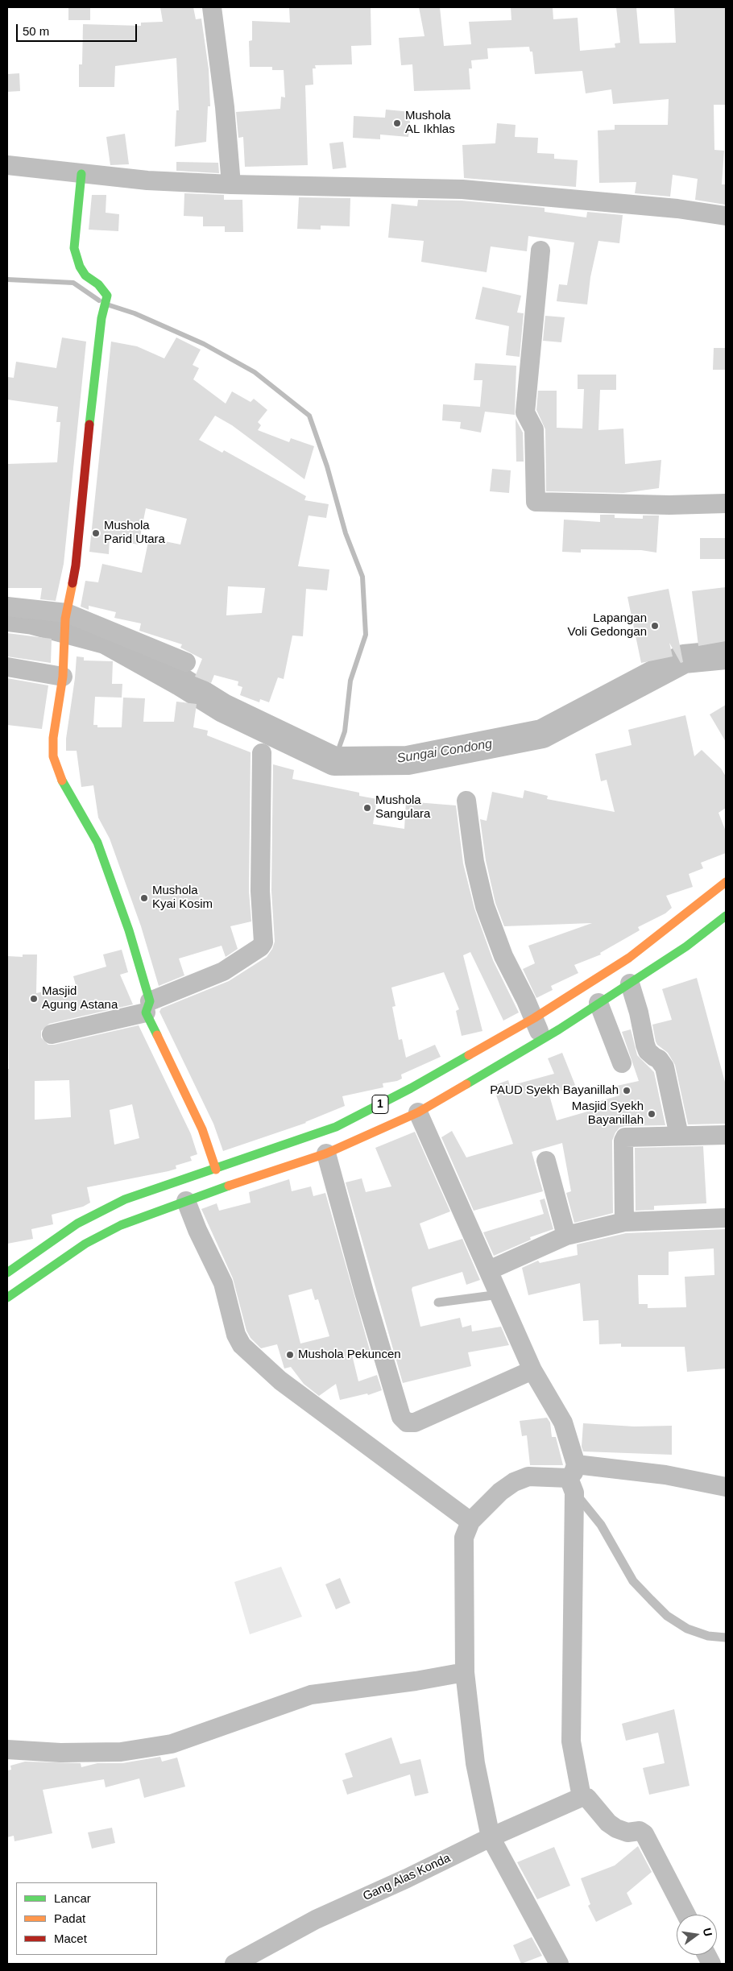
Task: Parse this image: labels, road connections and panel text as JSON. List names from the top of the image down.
{
  "streets": {
    "main road": ["1"],
    "street": ["Gang Alas Konda"]
  },
  "water": ["Sungai Condong"],
  "places": [
    "Mushola AL Ikhlas",
    "Mushola Parid Utara",
    "Lapangan Voli Gedongan",
    "Mushola Sangulara",
    "Mushola Kyai Kosim",
    "Masjid Agung Astana",
    "PAUD Syekh Bayanillah",
    "Masjid Syekh Bayanillah",
    "Mushola Pekuncen"
  ],
  "legend": ["Lancar", "Padat", "Macet"],
  "scale_bar": "50 m",
  "north": "right"
}
